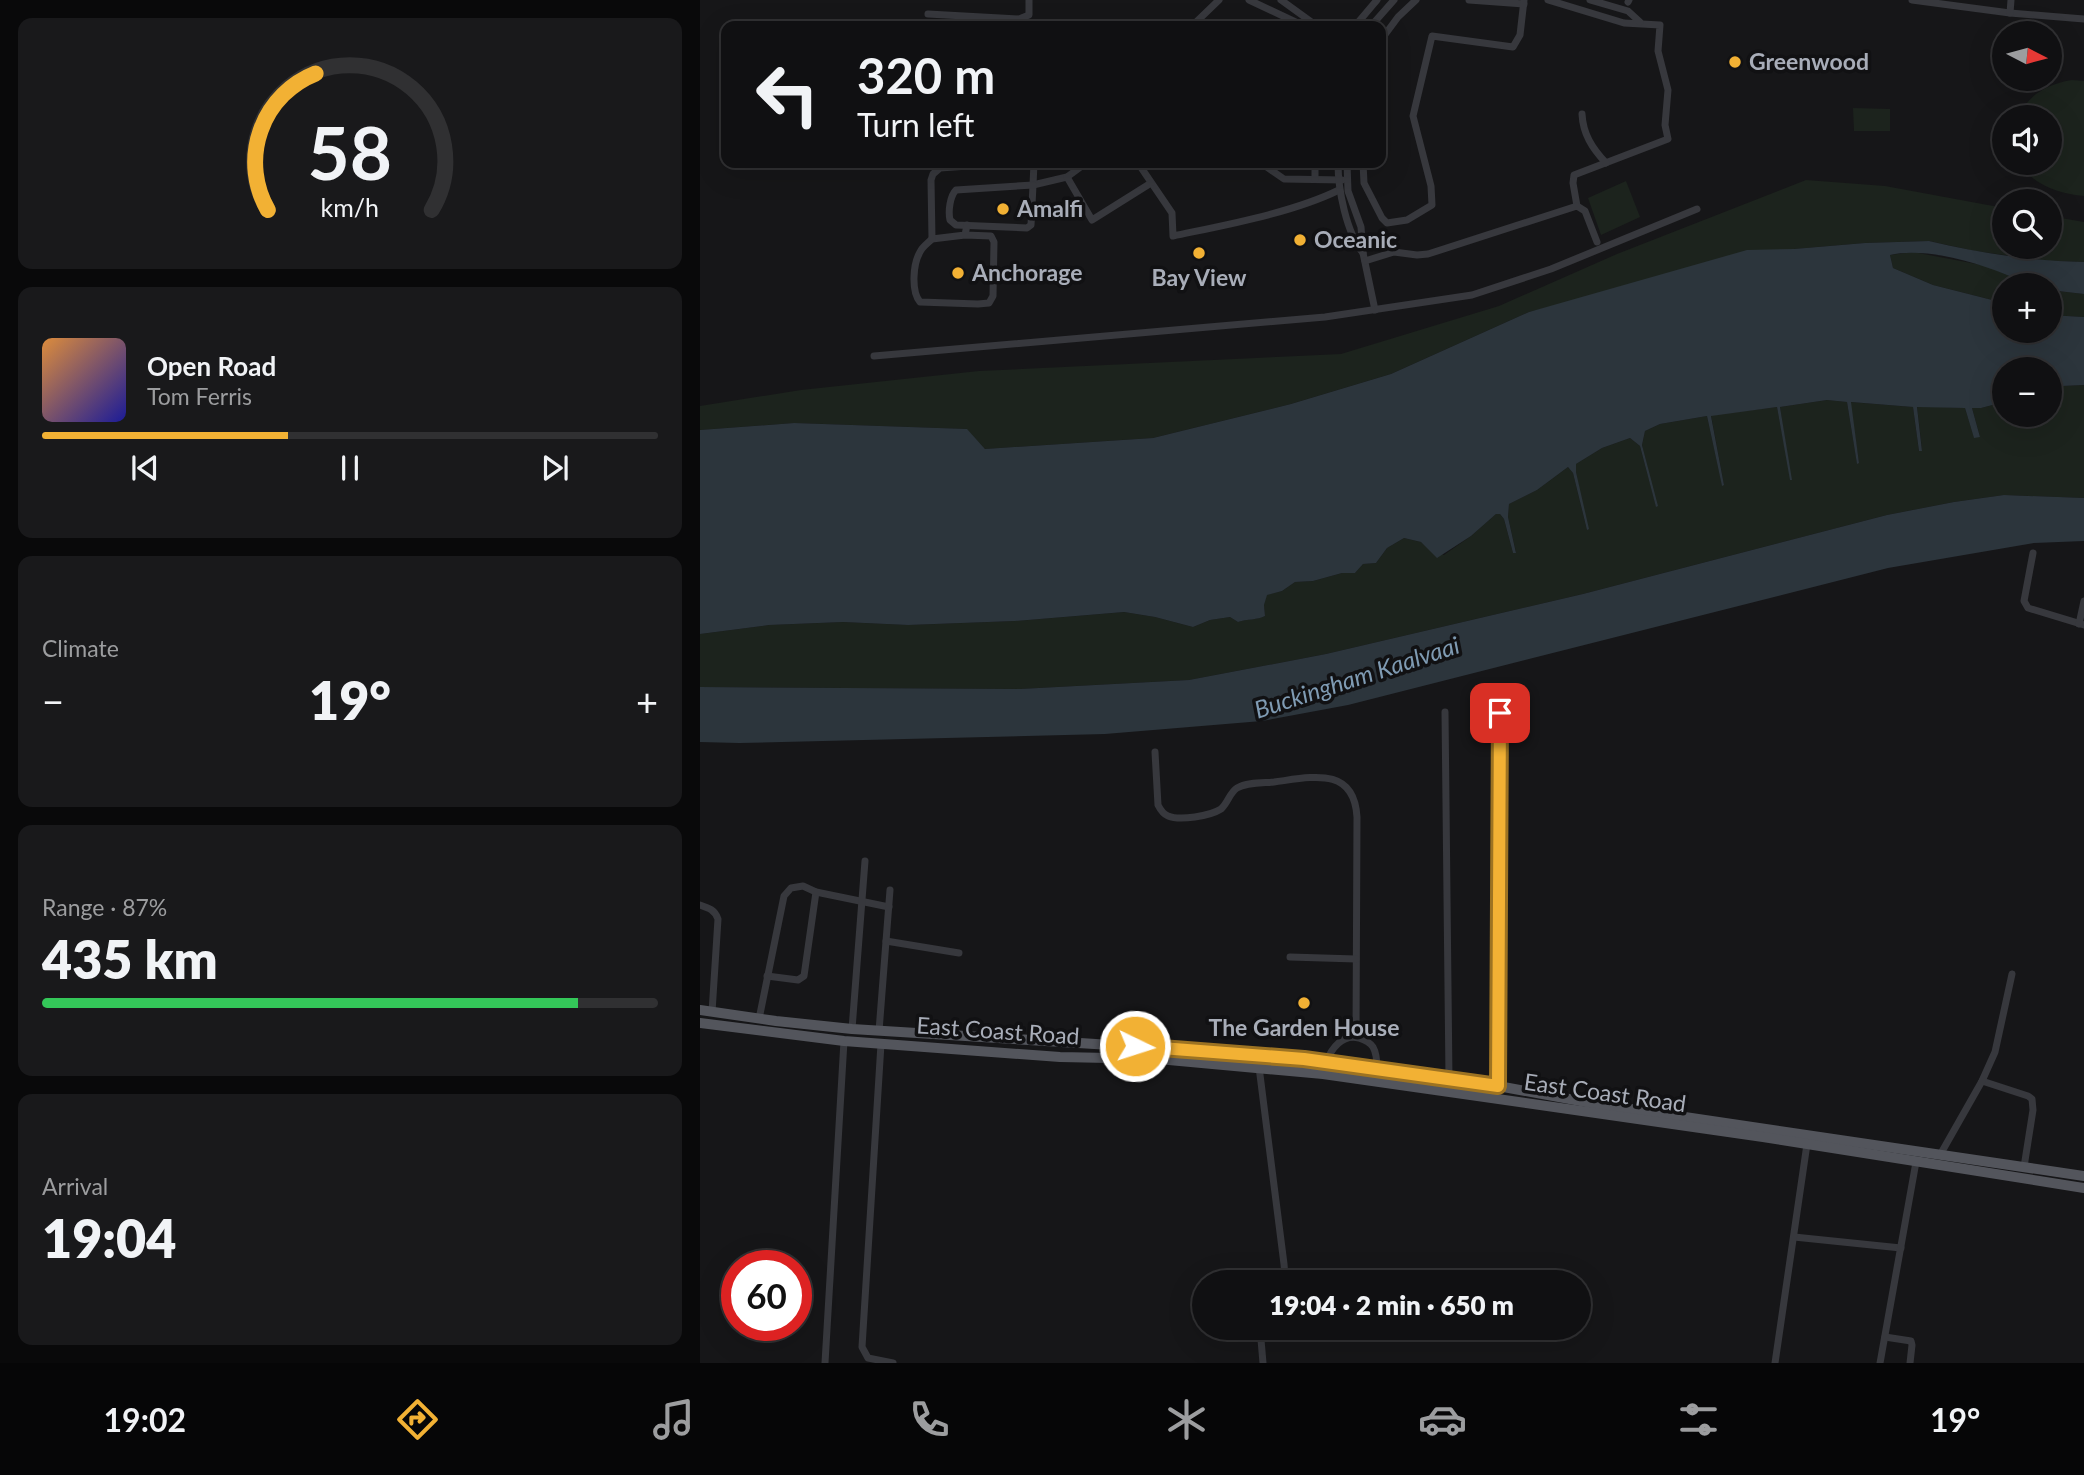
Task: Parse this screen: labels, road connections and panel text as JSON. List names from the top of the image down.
{
  "streets": {
    "main road": ["East Coast Road"]
  },
  "water": ["Buckingham Kaalvaai"],
  "places": [
    "Greenwood",
    "Amalfi",
    "Oceanic",
    "Bay View",
    "Anchorage",
    "The Garden House"
  ],
  "north": "right",
  "page": {
    "map_buttons": ["+", "−"],
    "turn": ["320 m", "Turn left"],
    "song": ["Open Road", "Tom Ferris"],
    "tile": [
      "Climate",
      ["Range · 87%", "435 km"],
      ["Arrival", "19:04"]
    ],
    "heat": ["−", "19°", "+"],
    "limit": "60",
    "trip": "19:04 · 2 min · 650 m",
    "tabs": ["19:02", "19°"],
    "gauge": ["58", "km/h"]
  }
}
